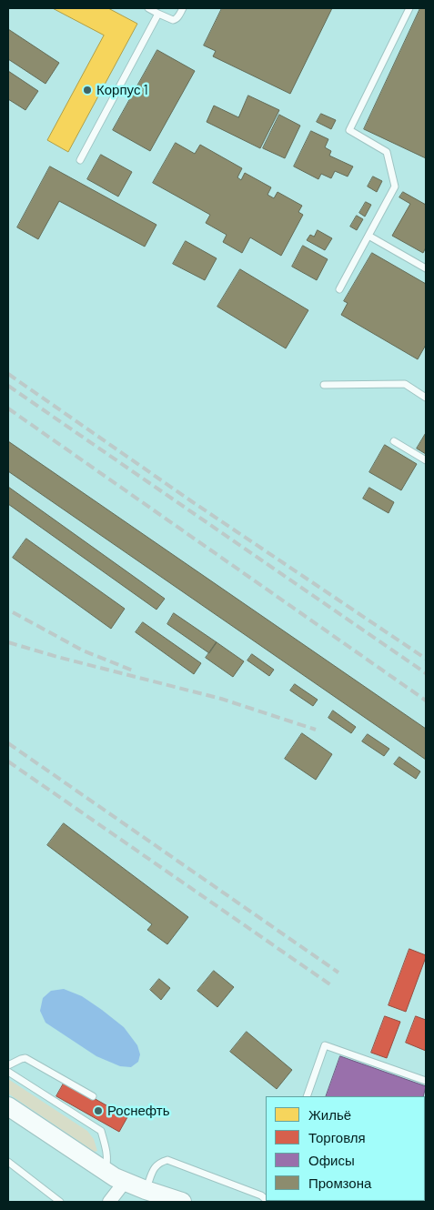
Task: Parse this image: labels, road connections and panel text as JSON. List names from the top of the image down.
{
  "places": ["Корпус 1", "Роснефть"],
  "legend": [
    "Жильё",
    "Торговля",
    "Офисы",
    "Промзона"
  ]
}
